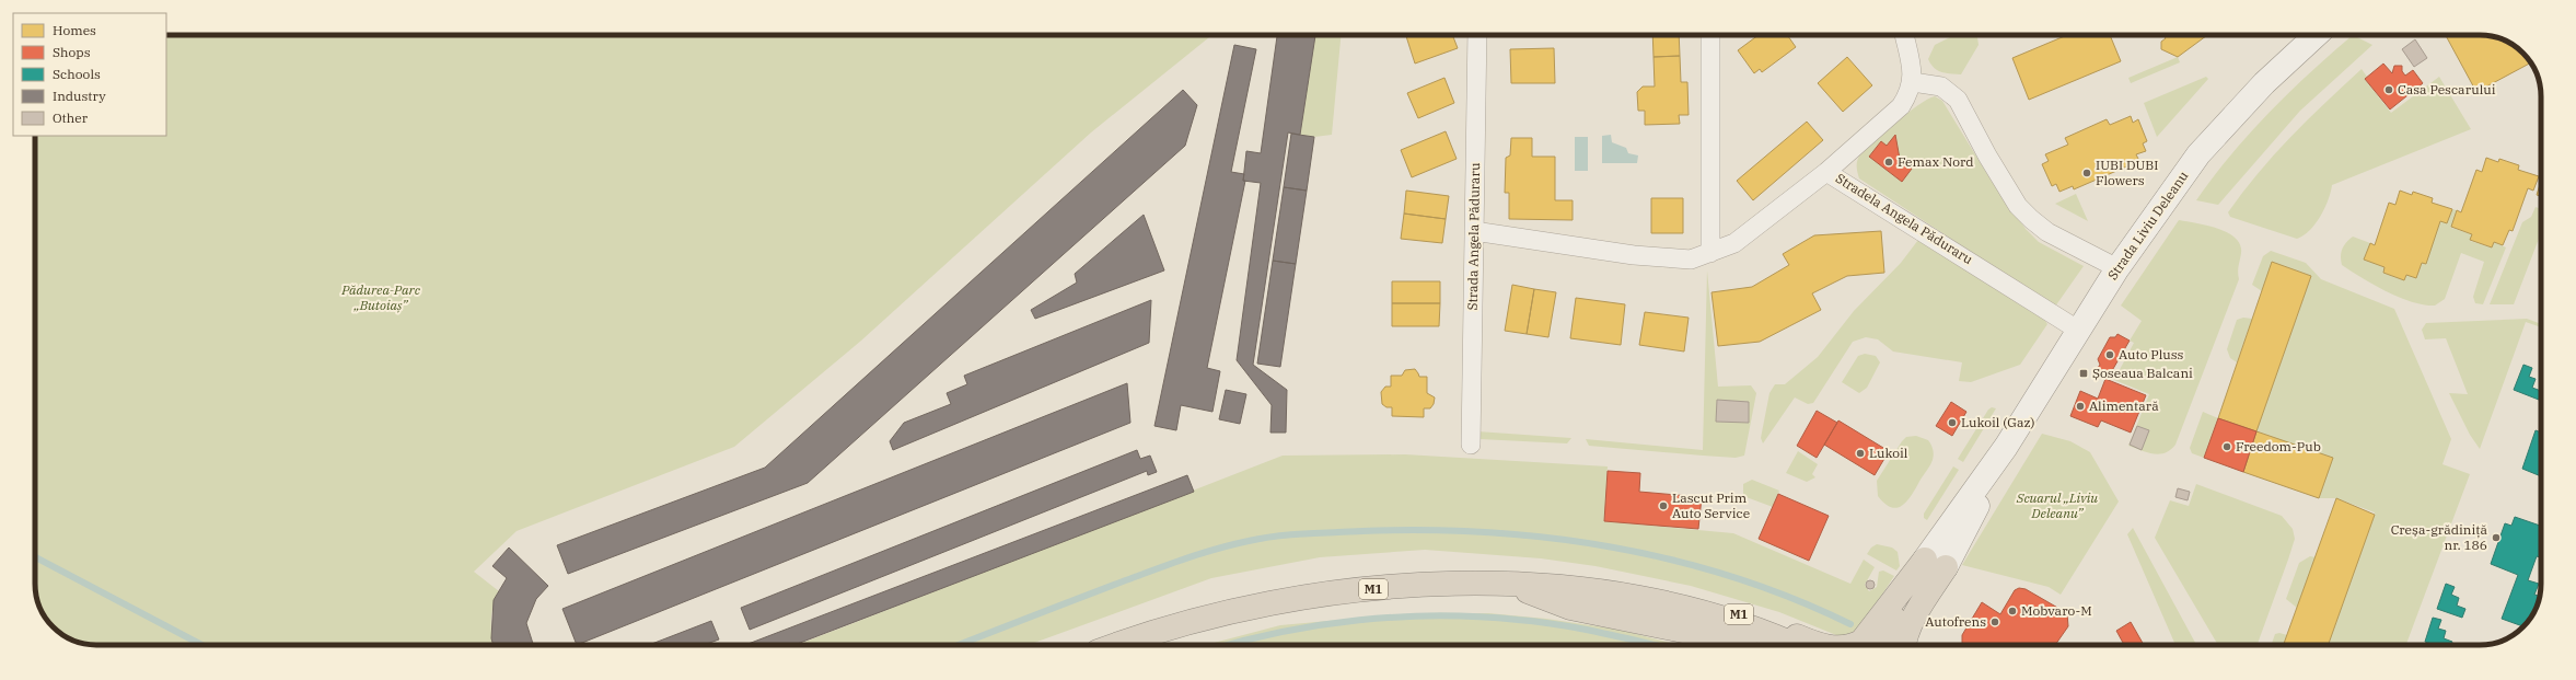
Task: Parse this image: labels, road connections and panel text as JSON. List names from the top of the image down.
{
  "streets": {
    "highway": ["M1"],
    "main road": ["Strada Liviu Deleanu"],
    "street": ["Stradela Angela Păduraru", "Strada Angela Păduraru"]
  },
  "crossings": [
    ["Stradela Angela Păduraru", "Strada Liviu Deleanu"],
    ["Stradela Angela Păduraru", "Strada Angela Păduraru"],
    ["Strada Liviu Deleanu", "M1"]
  ],
  "parks": ["Pădurea-Parc „Butoiaș”", "Scuarul „Liviu Deleanu”"],
  "places": {
    "other": [
      "Casa Pescarului",
      "Femax Nord",
      "IUBI DUBI Flowers",
      "Auto Pluss",
      "Alimentară",
      "Lukoil (Gaz)",
      "Freedom-Pub",
      "Lukoil",
      "Lascut Prim Auto Service",
      "Creșa-grădiniță nr. 186",
      "Mobvaro-M",
      "Autofrens"
    ],
    "transit": ["Șoseaua Balcani"]
  },
  "legend": [
    "Homes",
    "Shops",
    "Schools",
    "Industry",
    "Other"
  ]
}
